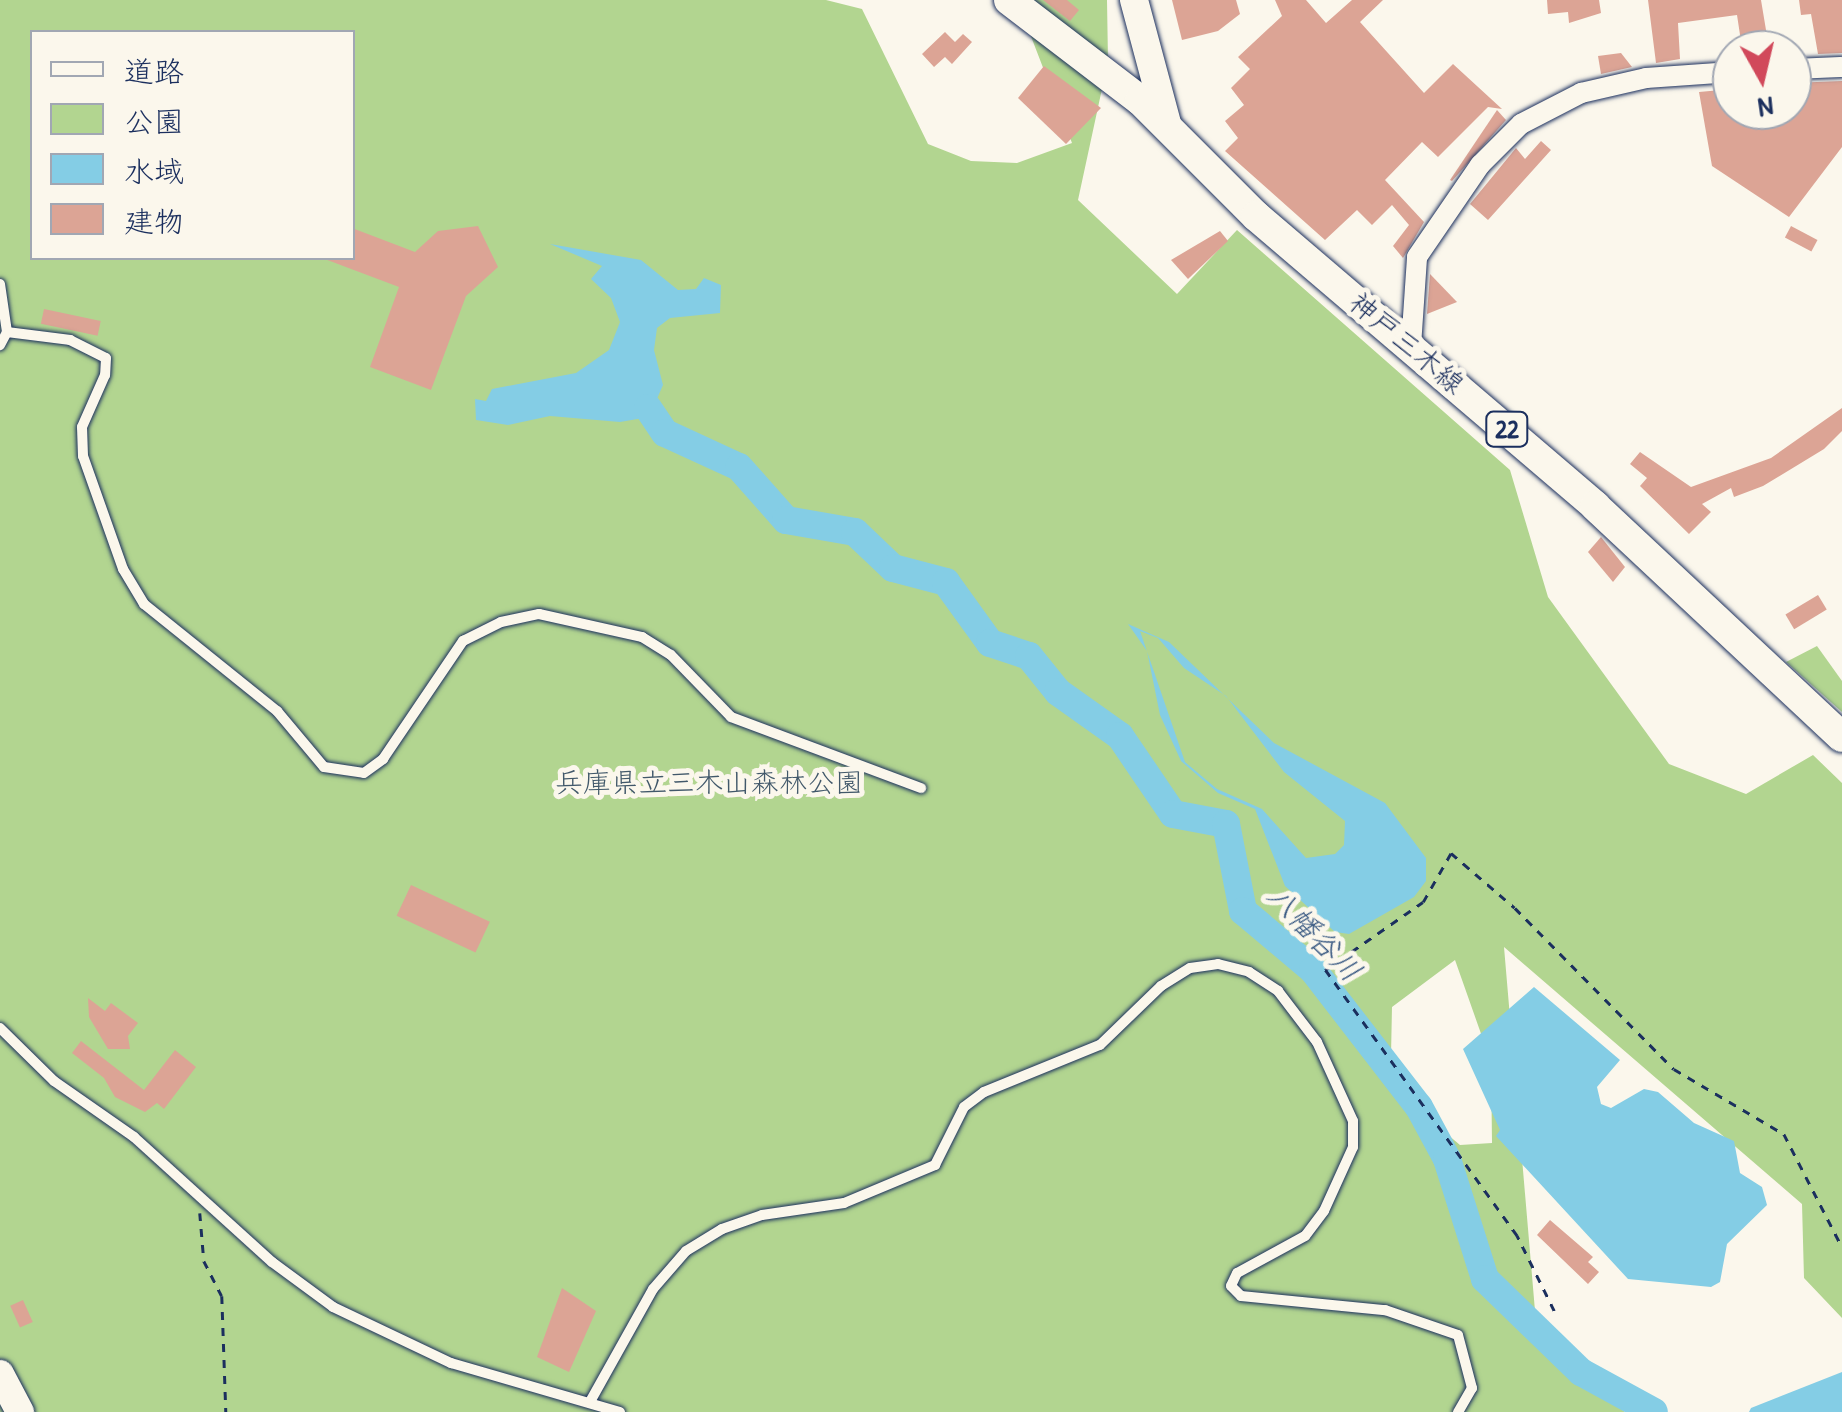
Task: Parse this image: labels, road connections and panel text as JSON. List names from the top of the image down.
{
  "streets": {
    "main road": ["神戸三木線", "22"]
  },
  "water": ["八幡谷川"],
  "parks": ["兵庫県立三木山森林公園"],
  "legend": [
    "道路",
    "公園",
    "水域",
    "建物"
  ],
  "north": "bottom"
}
